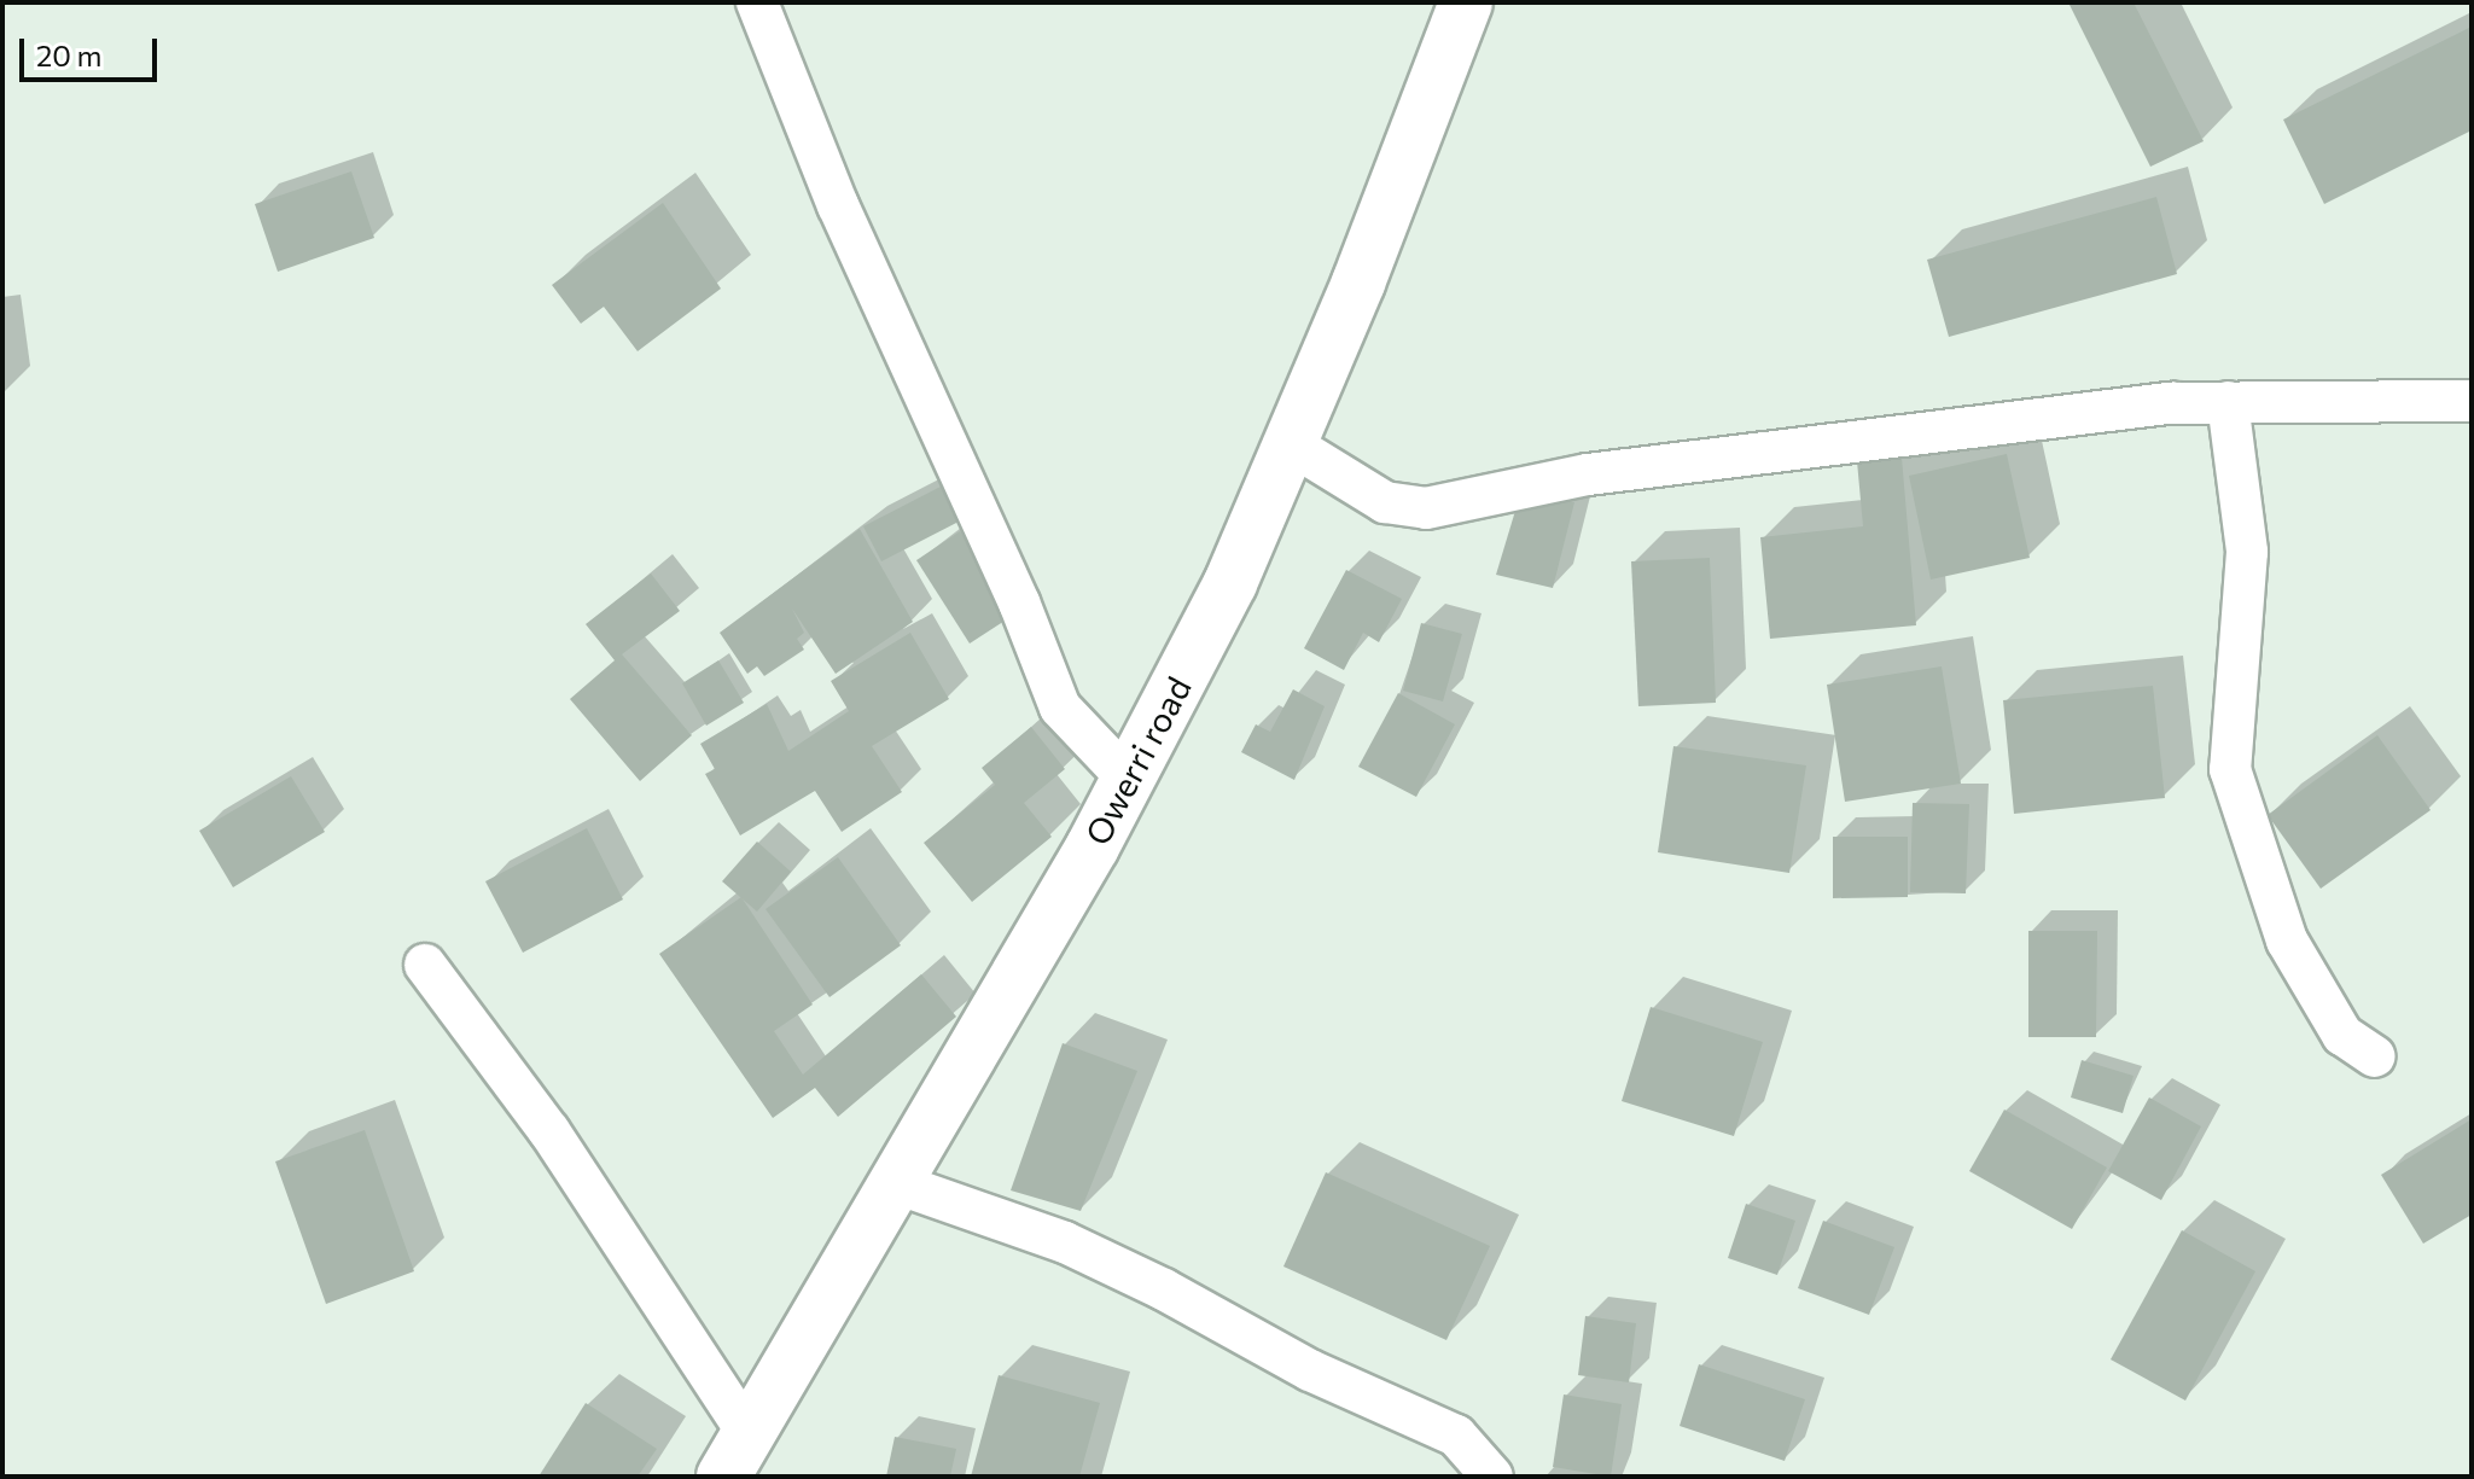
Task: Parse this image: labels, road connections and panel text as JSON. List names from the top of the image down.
{
  "streets": {
    "main road": ["Owerri road"]
  },
  "scale_bar": "20 m"
}
